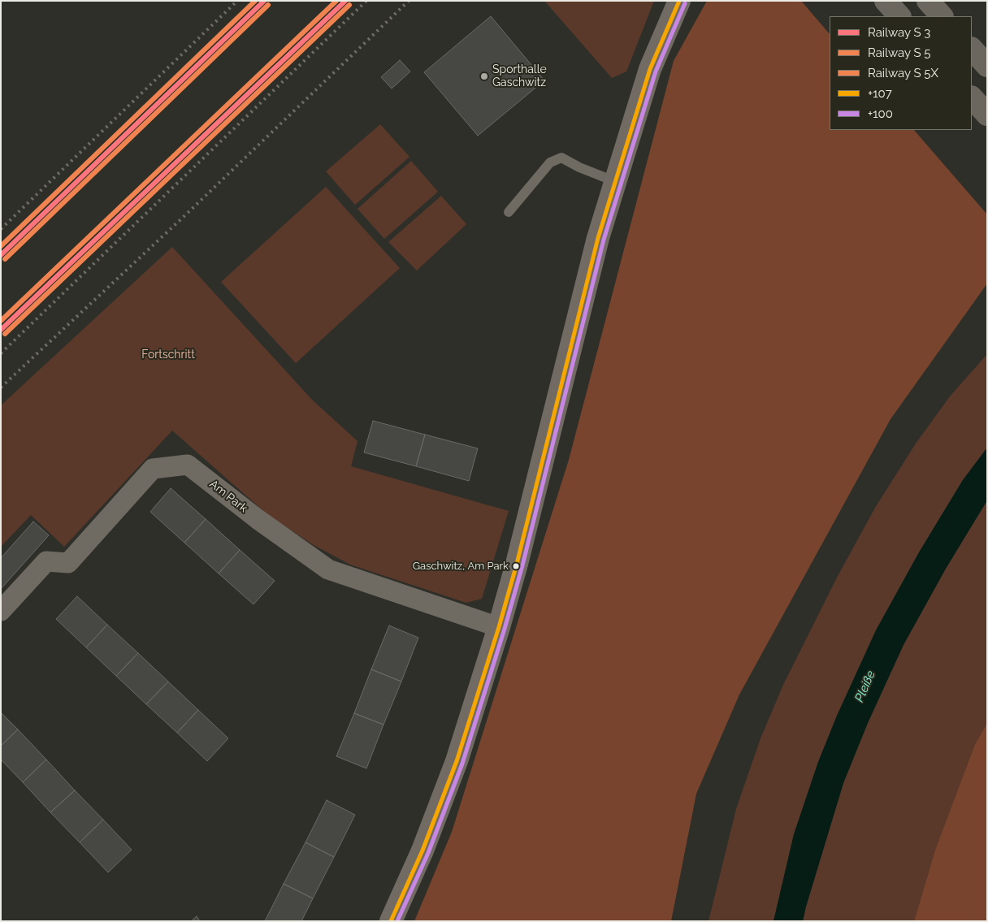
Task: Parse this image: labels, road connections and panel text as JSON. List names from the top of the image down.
{
  "streets": {
    "street": ["Am Park"]
  },
  "water": ["Pleiße"],
  "parks": ["Fortschritt"],
  "places": ["Sporthalle Gaschwitz", "Gaschwitz, Am Park"],
  "lines": ["transit line +107", "transit line +100"],
  "legend": [
    "Railway S 3",
    "Railway S 5",
    "Railway S 5X",
    "+107",
    "+100"
  ]
}
